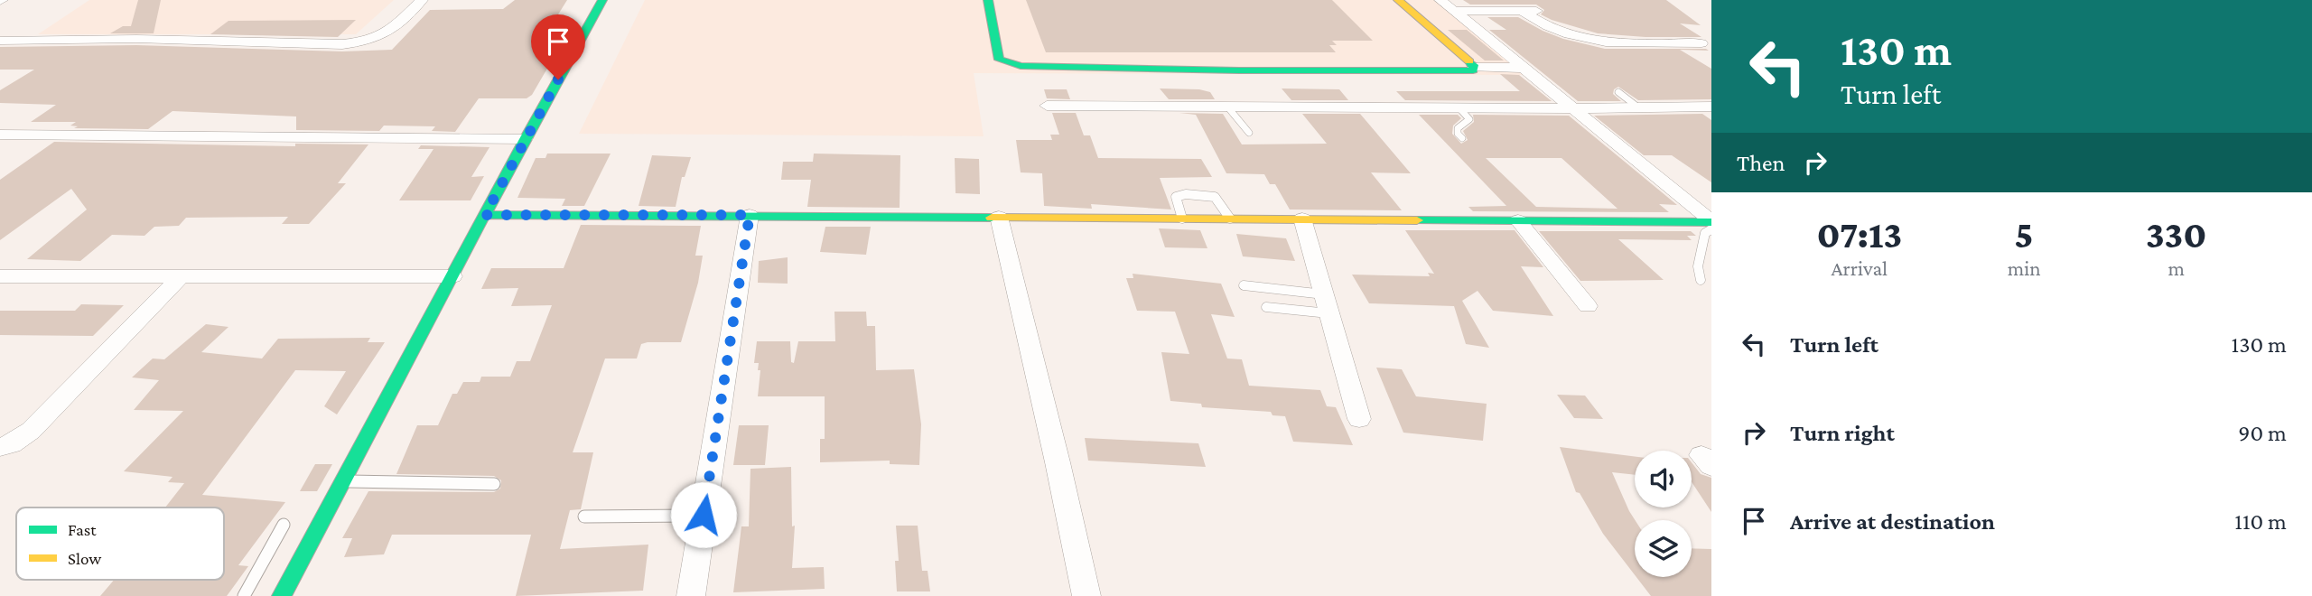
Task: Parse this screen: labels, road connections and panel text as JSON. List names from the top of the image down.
{
  "legend": ["Fast", "Slow"],
  "page": {
    "turn": ["130 m", "Turn left"],
    "then": "Then",
    "eta": [
      "07:13",
      "Arrival",
      "5",
      "min",
      "330",
      "m"
    ],
    "list": [
      {
        "name": "Turn left",
        "value": "130 m"
      },
      {
        "name": "Turn right",
        "value": "90 m"
      },
      {
        "name": "Arrive at destination",
        "value": "110 m"
      }
    ]
  }
}
